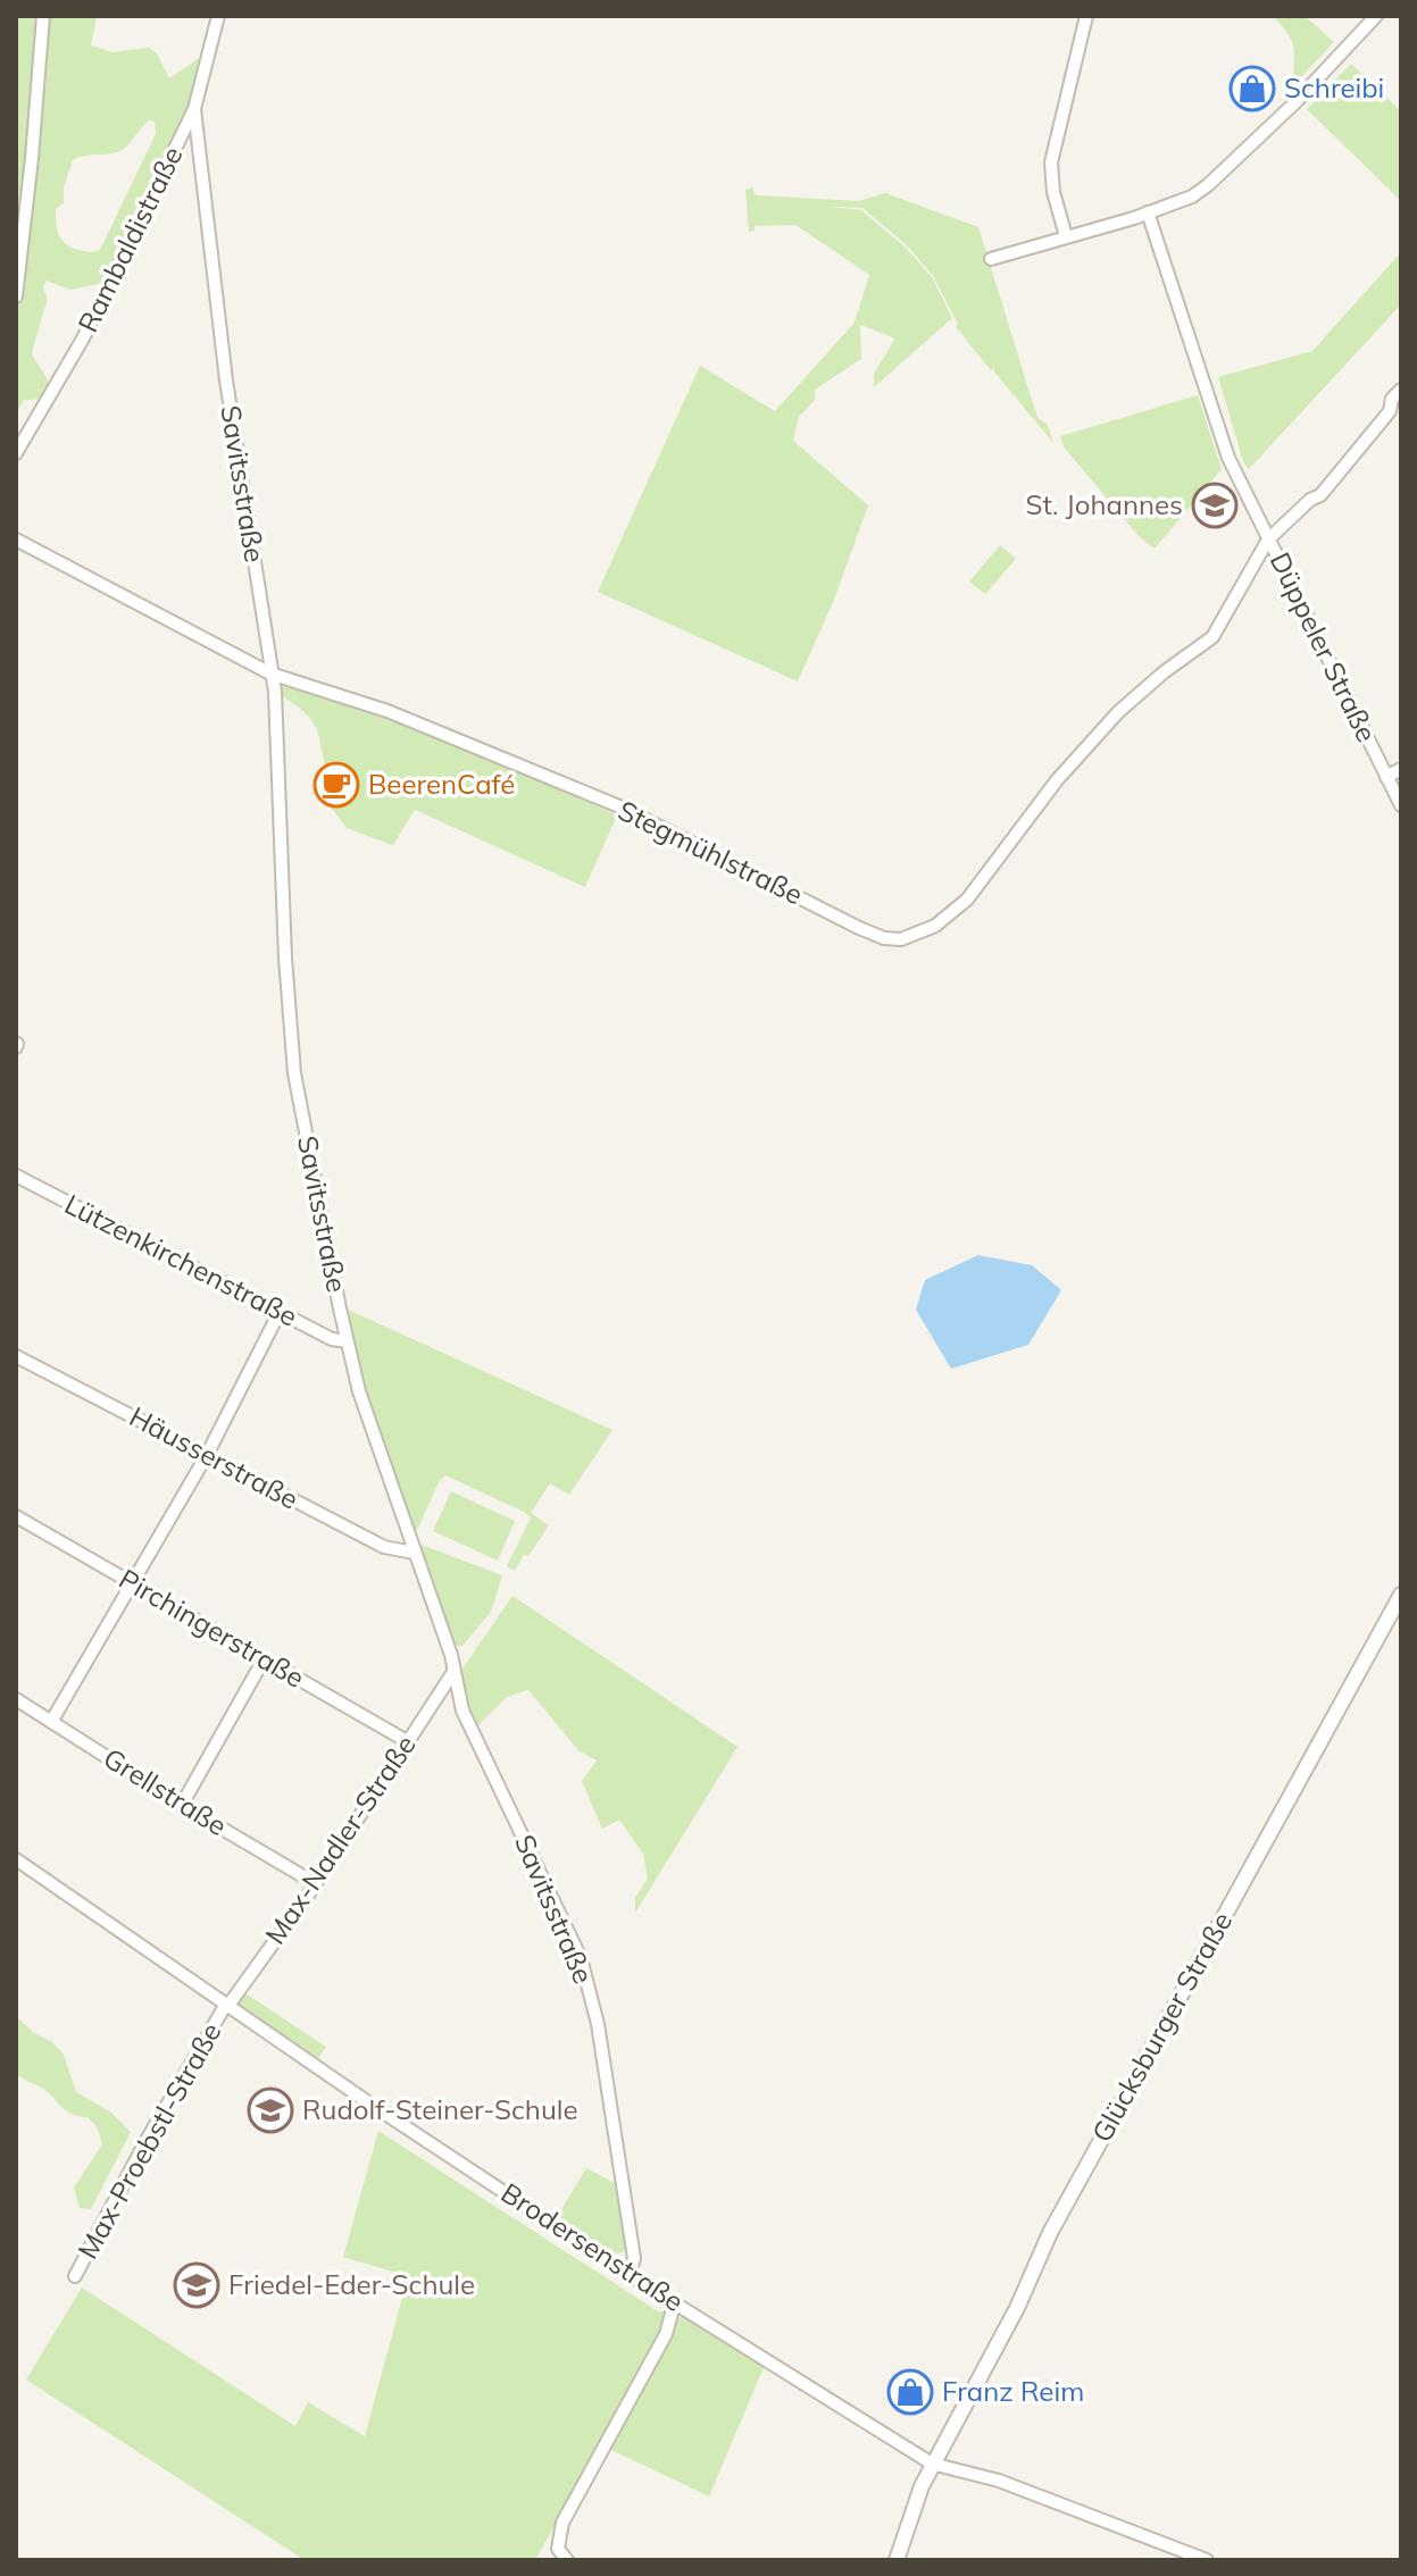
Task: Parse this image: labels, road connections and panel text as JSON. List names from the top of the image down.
{
  "streets": {
    "street": [
      "Rambaldistraße",
      "Savitsstraße",
      "Düppeler Straße",
      "Stegmühlstraße",
      "Lützenkirchenstraße",
      "Häusserstraße",
      "Pirchingerstraße",
      "Grellstraße",
      "Max-Nadler-Straße",
      "Glücksburger Straße",
      "Max-Proebstl-Straße",
      "Brodersenstraße"
    ]
  },
  "crossings": [
    ["Rambaldistraße", "Savitsstraße"],
    ["Savitsstraße", "Stegmühlstraße"],
    ["Savitsstraße", "Lützenkirchenstraße"],
    ["Savitsstraße", "Häusserstraße"],
    ["Savitsstraße", "Max-Nadler-Straße"],
    ["Savitsstraße", "Brodersenstraße"],
    ["Düppeler Straße", "Stegmühlstraße"],
    ["Pirchingerstraße", "Max-Nadler-Straße"],
    ["Grellstraße", "Max-Nadler-Straße"],
    ["Max-Nadler-Straße", "Max-Proebstl-Straße"],
    ["Max-Nadler-Straße", "Brodersenstraße"],
    ["Glücksburger Straße", "Brodersenstraße"],
    ["Max-Proebstl-Straße", "Brodersenstraße"]
  ],
  "places": {
    "shop": ["Schreibi", "Franz Reim"],
    "school or university": ["St. Johannes", "Rudolf-Steiner-Schule", "Friedel-Eder-Schule"],
    "cafe": ["BeerenCafé"]
  }
}
